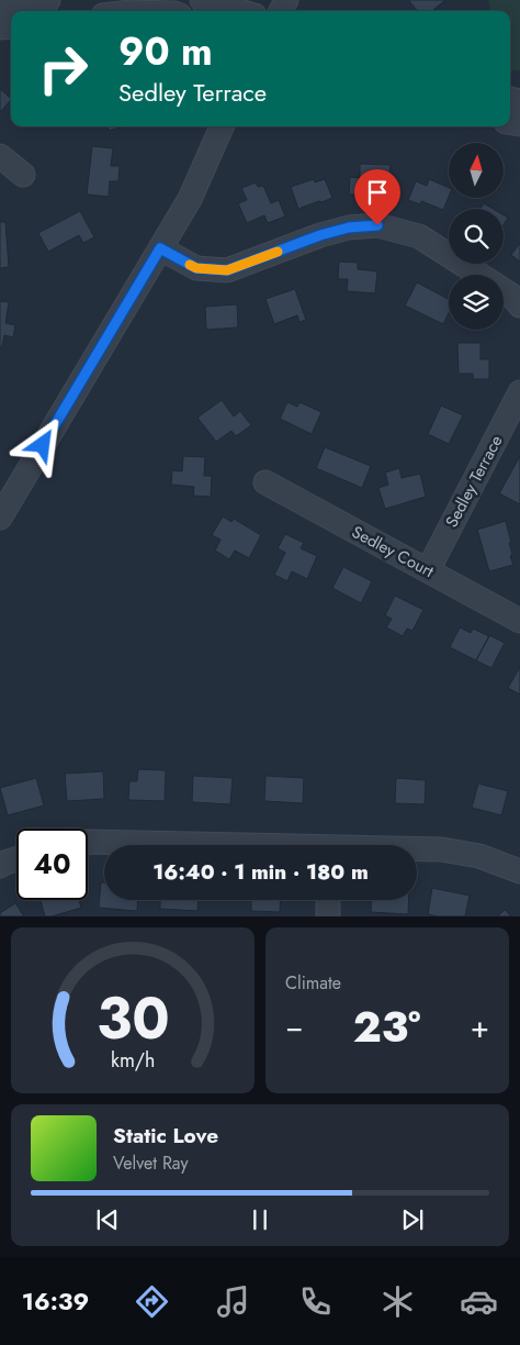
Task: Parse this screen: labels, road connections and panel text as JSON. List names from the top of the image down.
{
  "streets": {
    "street": ["Sedley Terrace", "Sedley Court"]
  },
  "crossings": [
    ["Sedley Terrace", "Sedley Court"]
  ],
  "north": "top",
  "page": {
    "turn": ["90 m", "Sedley Terrace"],
    "limit": "40",
    "trip": "16:40 · 1 min · 180 m",
    "tile": "Climate",
    "heat": ["−", "23°", "+"],
    "song": ["Static Love", "Velvet Ray"],
    "tabs": "16:39",
    "gauge": ["30", "km/h"]
  }
}
